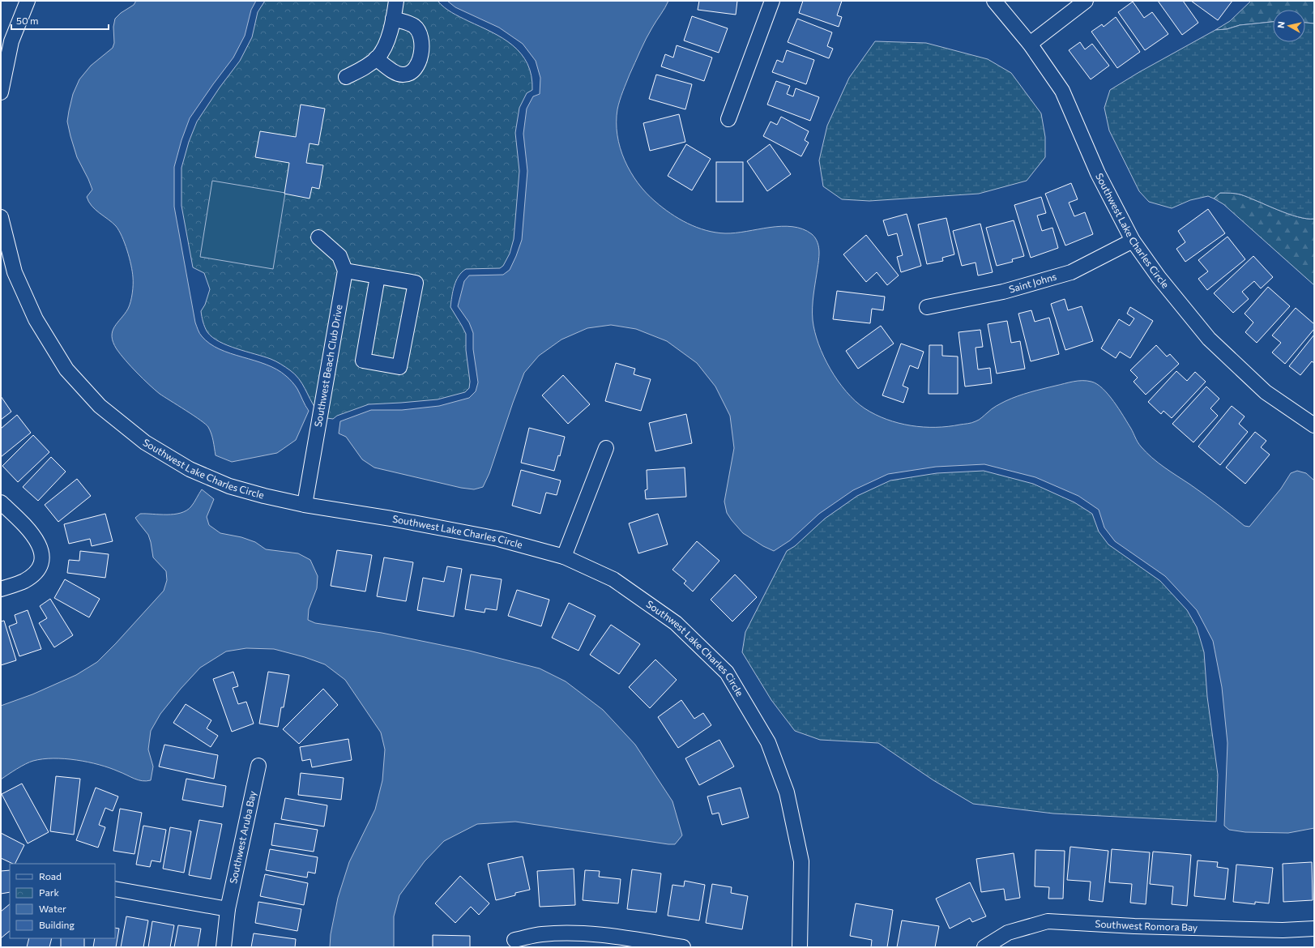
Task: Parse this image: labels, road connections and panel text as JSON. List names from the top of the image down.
{
  "streets": {
    "street": [
      "Southwest Lake Charles Circle",
      "Saint Johns",
      "Southwest Beach Club Drive",
      "Southwest Aruba Bay",
      "Southwest Romora Bay"
    ]
  },
  "crossings": [
    ["Southwest Lake Charles Circle", "Saint Johns"],
    ["Southwest Lake Charles Circle", "Southwest Beach Club Drive"]
  ],
  "legend": [
    "Road",
    "Park",
    "Water",
    "Building"
  ],
  "scale_bar": "50 m",
  "north": "left"
}
